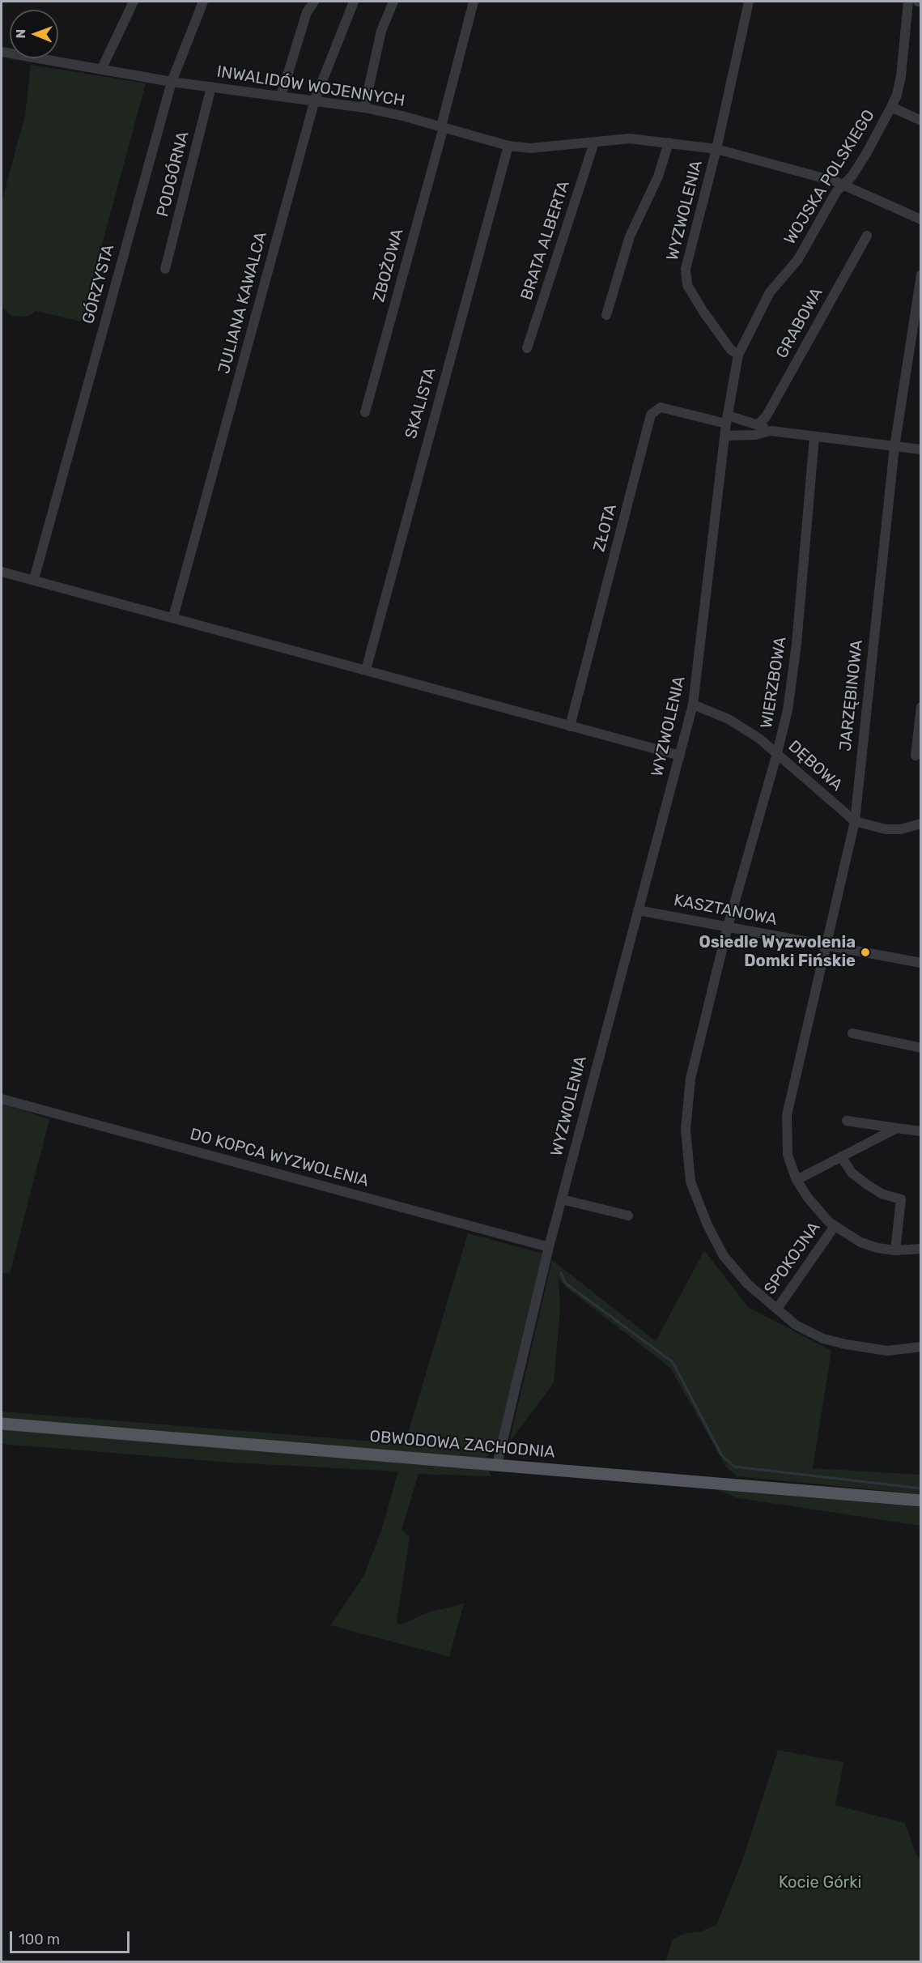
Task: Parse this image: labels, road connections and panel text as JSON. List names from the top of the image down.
{
  "streets": {
    "main road": ["OBWODOWA ZACHODNIA"],
    "street": [
      "INWALIDÓW WOJENNYCH",
      "PODGÓRNA",
      "WOJSKA POLSKIEGO",
      "WYZWOLENIA",
      "BRATA ALBERTA",
      "ZBOŻOWA",
      "GÓRZYSTA",
      "JULIANA KAWALCA",
      "GRABOWA",
      "SKALISTA",
      "ZŁOTA",
      "WIERZBOWA",
      "JARZĘBINOWA",
      "DĘBOWA",
      "KASZTANOWA",
      "DO KOPCA WYZWOLENIA",
      "SPOKOJNA"
    ]
  },
  "crossings": [
    ["INWALIDÓW WOJENNYCH", "PODGÓRNA"],
    ["INWALIDÓW WOJENNYCH", "WOJSKA POLSKIEGO"],
    ["INWALIDÓW WOJENNYCH", "WYZWOLENIA"],
    ["INWALIDÓW WOJENNYCH", "BRATA ALBERTA"],
    ["INWALIDÓW WOJENNYCH", "ZBOŻOWA"],
    ["INWALIDÓW WOJENNYCH", "GÓRZYSTA"],
    ["INWALIDÓW WOJENNYCH", "JULIANA KAWALCA"],
    ["INWALIDÓW WOJENNYCH", "SKALISTA"],
    ["WOJSKA POLSKIEGO", "WYZWOLENIA"],
    ["WYZWOLENIA", "ZŁOTA"],
    ["WYZWOLENIA", "DĘBOWA"],
    ["WYZWOLENIA", "KASZTANOWA"],
    ["WYZWOLENIA", "DO KOPCA WYZWOLENIA"],
    ["WYZWOLENIA", "OBWODOWA ZACHODNIA"],
    ["WIERZBOWA", "DĘBOWA"],
    ["WIERZBOWA", "KASZTANOWA"],
    ["WIERZBOWA", "SPOKOJNA"],
    ["JARZĘBINOWA", "DĘBOWA"],
    ["JARZĘBINOWA", "KASZTANOWA"],
    ["JARZĘBINOWA", "SPOKOJNA"]
  ],
  "parks": ["Kocie Górki"],
  "places": ["Osiedle Wyzwolenia Domki Fińskie"],
  "scale_bar": "100 m",
  "north": "left"
}
